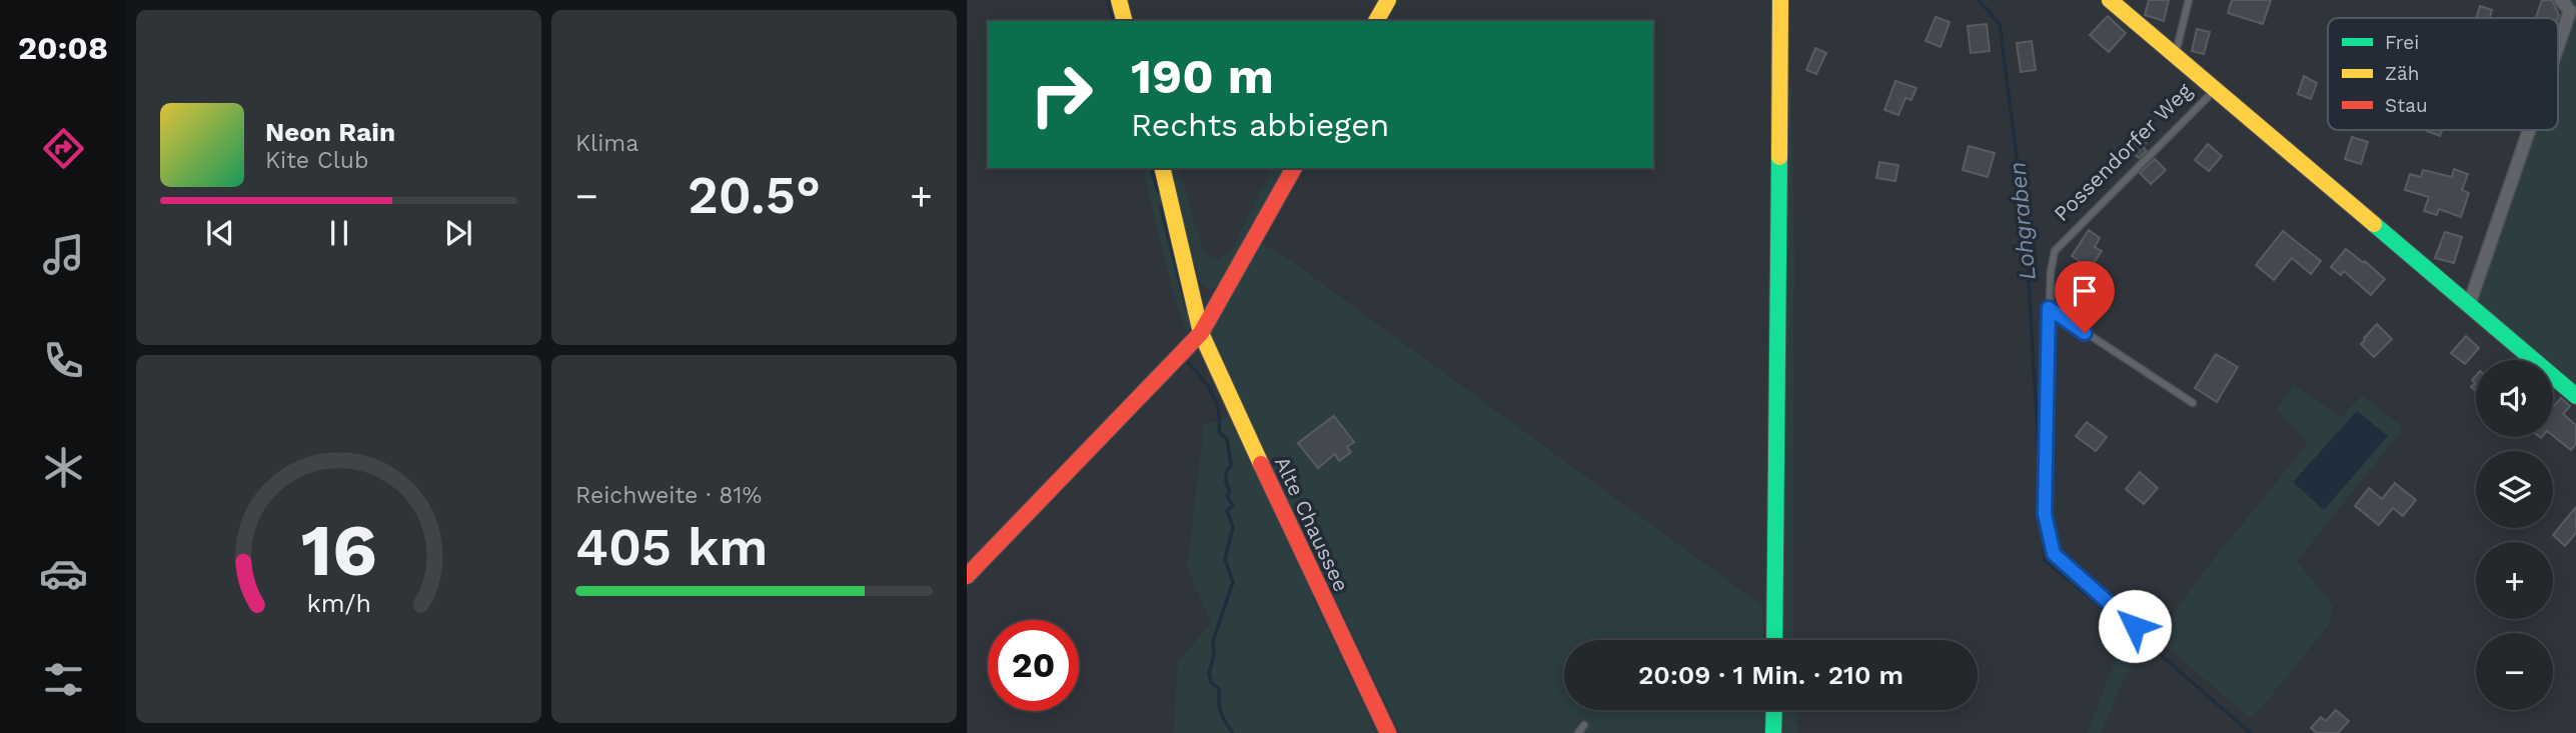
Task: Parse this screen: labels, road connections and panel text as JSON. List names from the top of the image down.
{
  "streets": {
    "street": ["Possendorfer Weg", "Alte Chaussee"]
  },
  "water": ["Lohgraben"],
  "legend": ["Frei", "Zäh", "Stau"],
  "page": {
    "tabs": "20:08",
    "tile": [
      "Klima",
      ["Reichweite · 81%", "405 km"]
    ],
    "turn": ["190 m", "Rechts abbiegen"],
    "song": ["Neon Rain", "Kite Club"],
    "heat": ["−", "20.5°", "+"],
    "map_buttons": ["+", "−"],
    "limit": "20",
    "trip": "20:09 · 1 Min. · 210 m",
    "gauge": ["16", "km/h"]
  }
}
